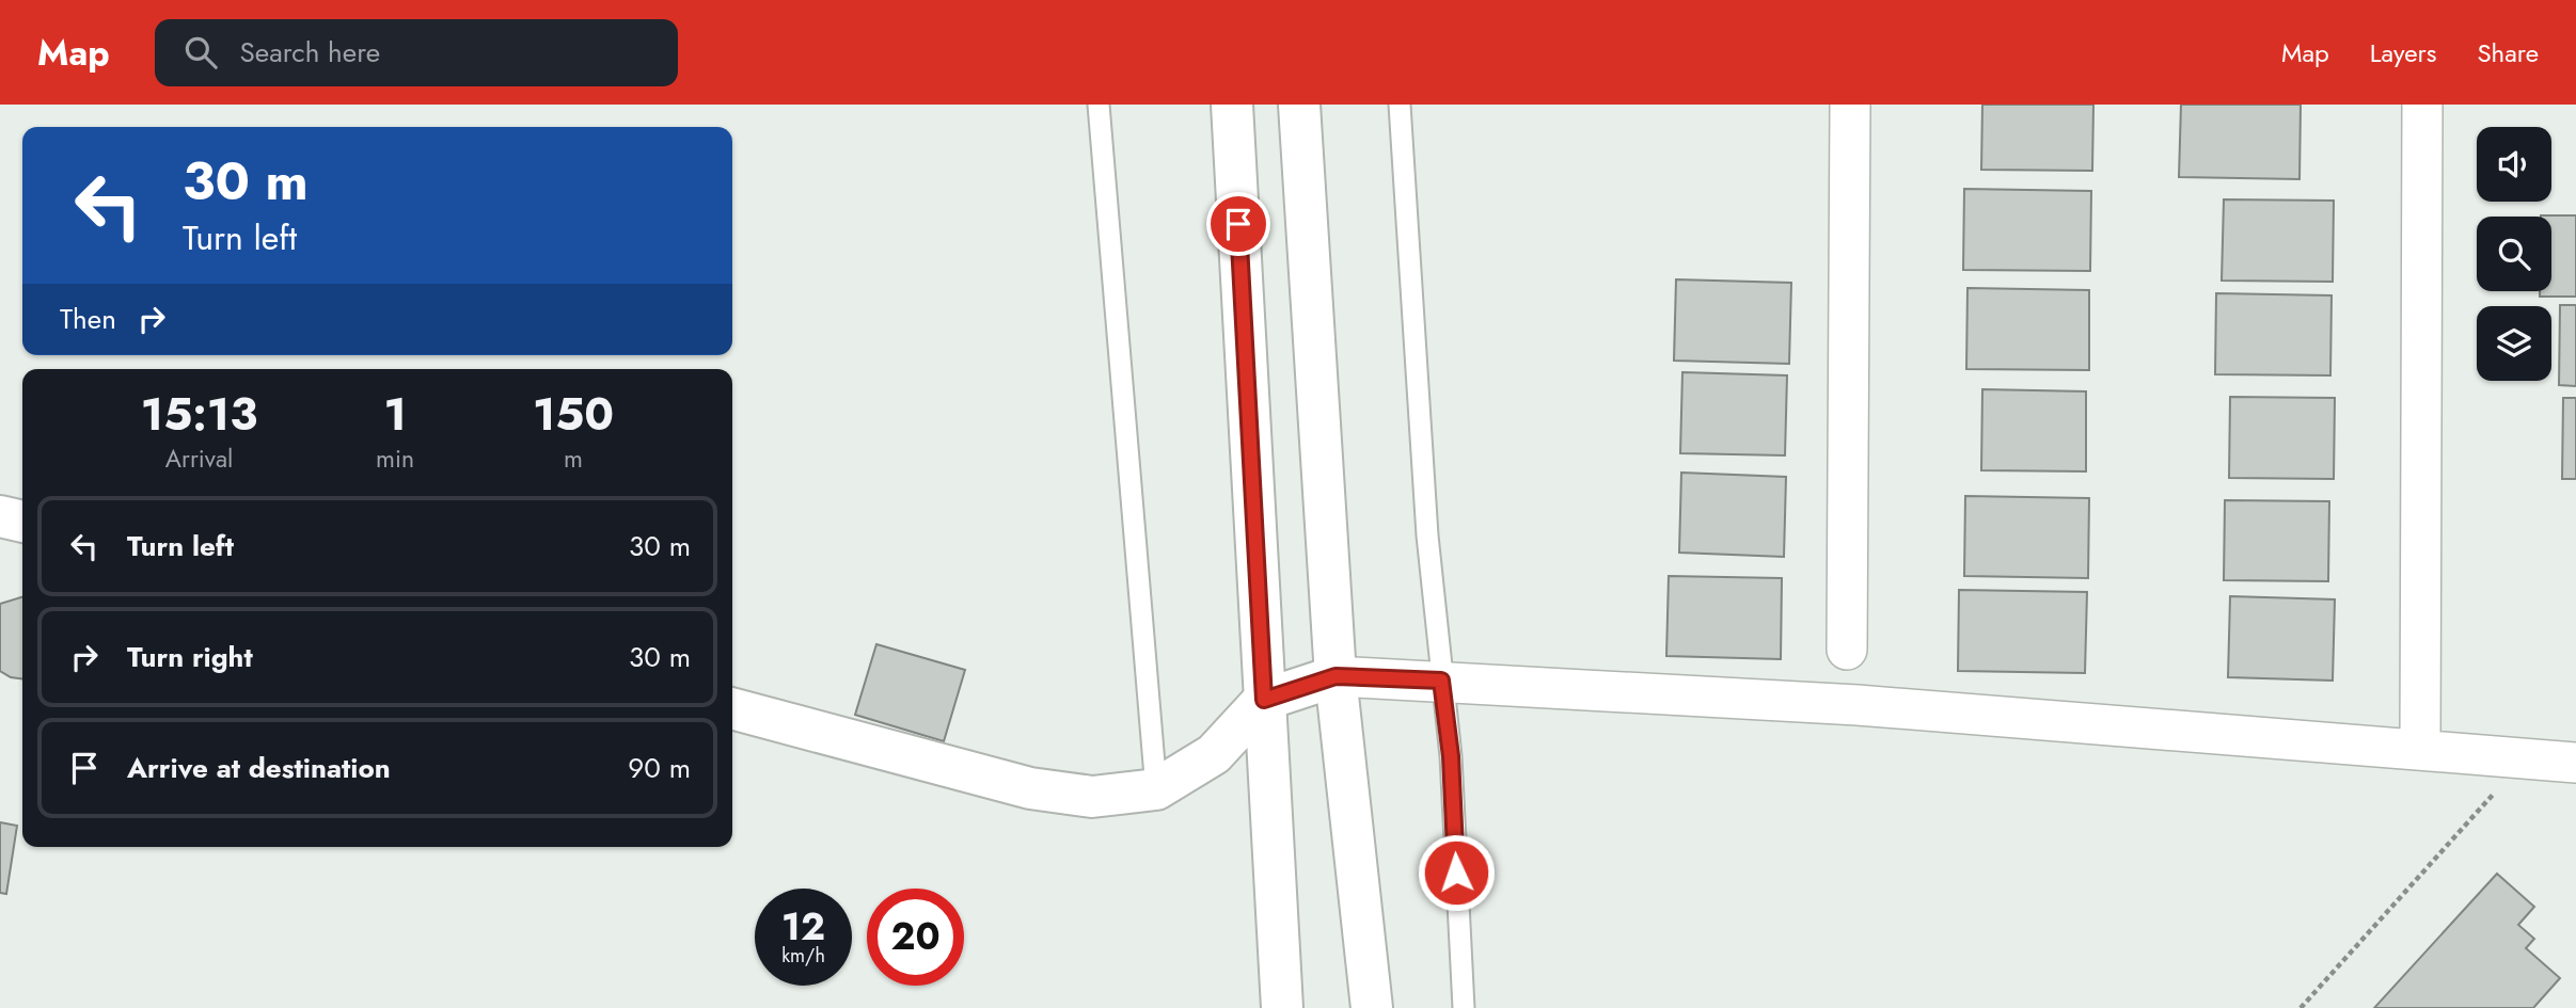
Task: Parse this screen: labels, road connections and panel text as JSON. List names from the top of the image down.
{
  "page": {
    "header": "Map",
    "search": "Search here",
    "nav": ["Map", "Layers", "Share"],
    "turn": ["30 m", "Turn left"],
    "then": "Then",
    "eta": [
      "15:13",
      "Arrival",
      "1",
      "min",
      "150",
      "m"
    ],
    "list": [
      {
        "name": "Turn left",
        "value": "30 m"
      },
      {
        "name": "Turn right",
        "value": "30 m"
      },
      {
        "name": "Arrive at destination",
        "value": "90 m"
      }
    ],
    "speed": "12 km/h",
    "limit": "20"
  }
}
